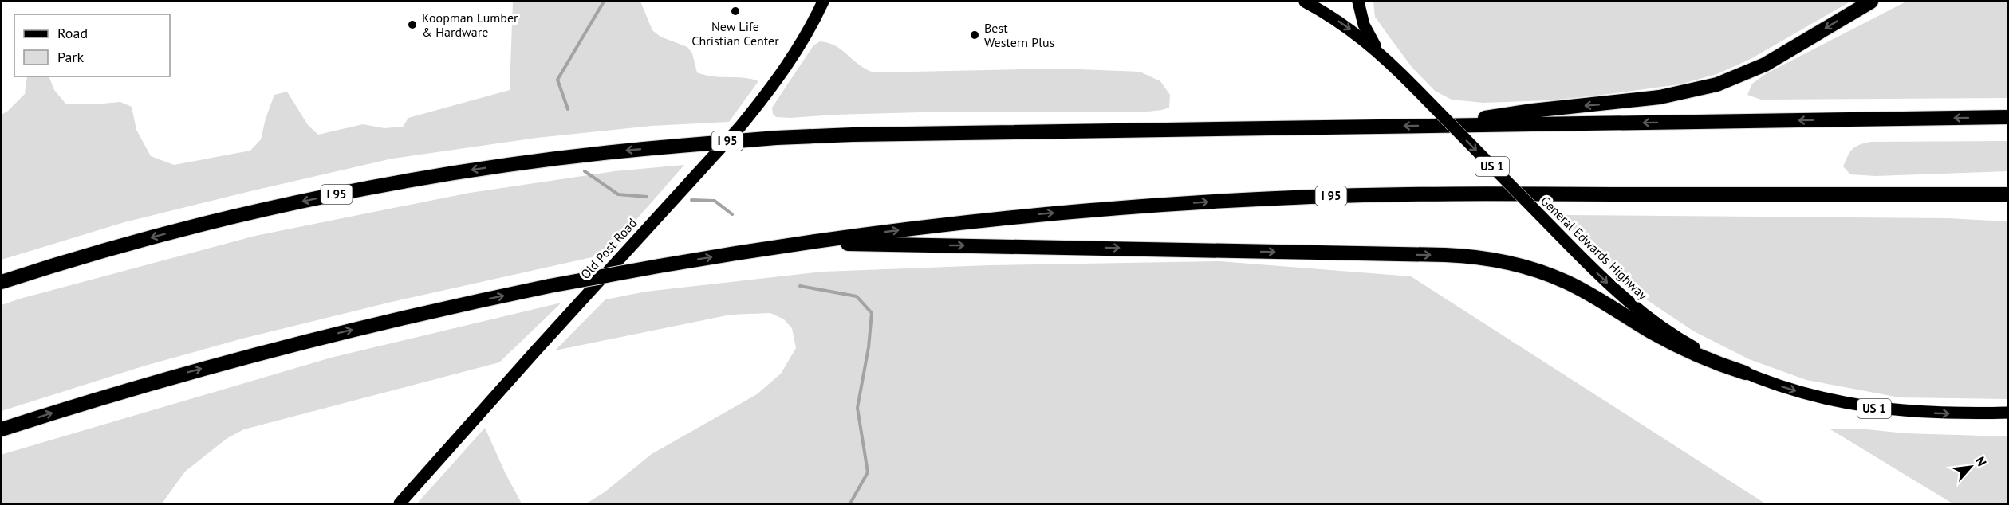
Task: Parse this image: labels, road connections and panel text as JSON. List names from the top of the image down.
{
  "streets": {
    "highway": ["I 95"],
    "main road": ["US 1", "General Edwards Highway", "Old Post Road"]
  },
  "one_way": ["General Edwards Highway"],
  "places": ["New Life Christian Center", "Koopman Lumber & Hardware", "Best Western Plus"],
  "legend": ["Road", "Park"],
  "north": "top right"
}
